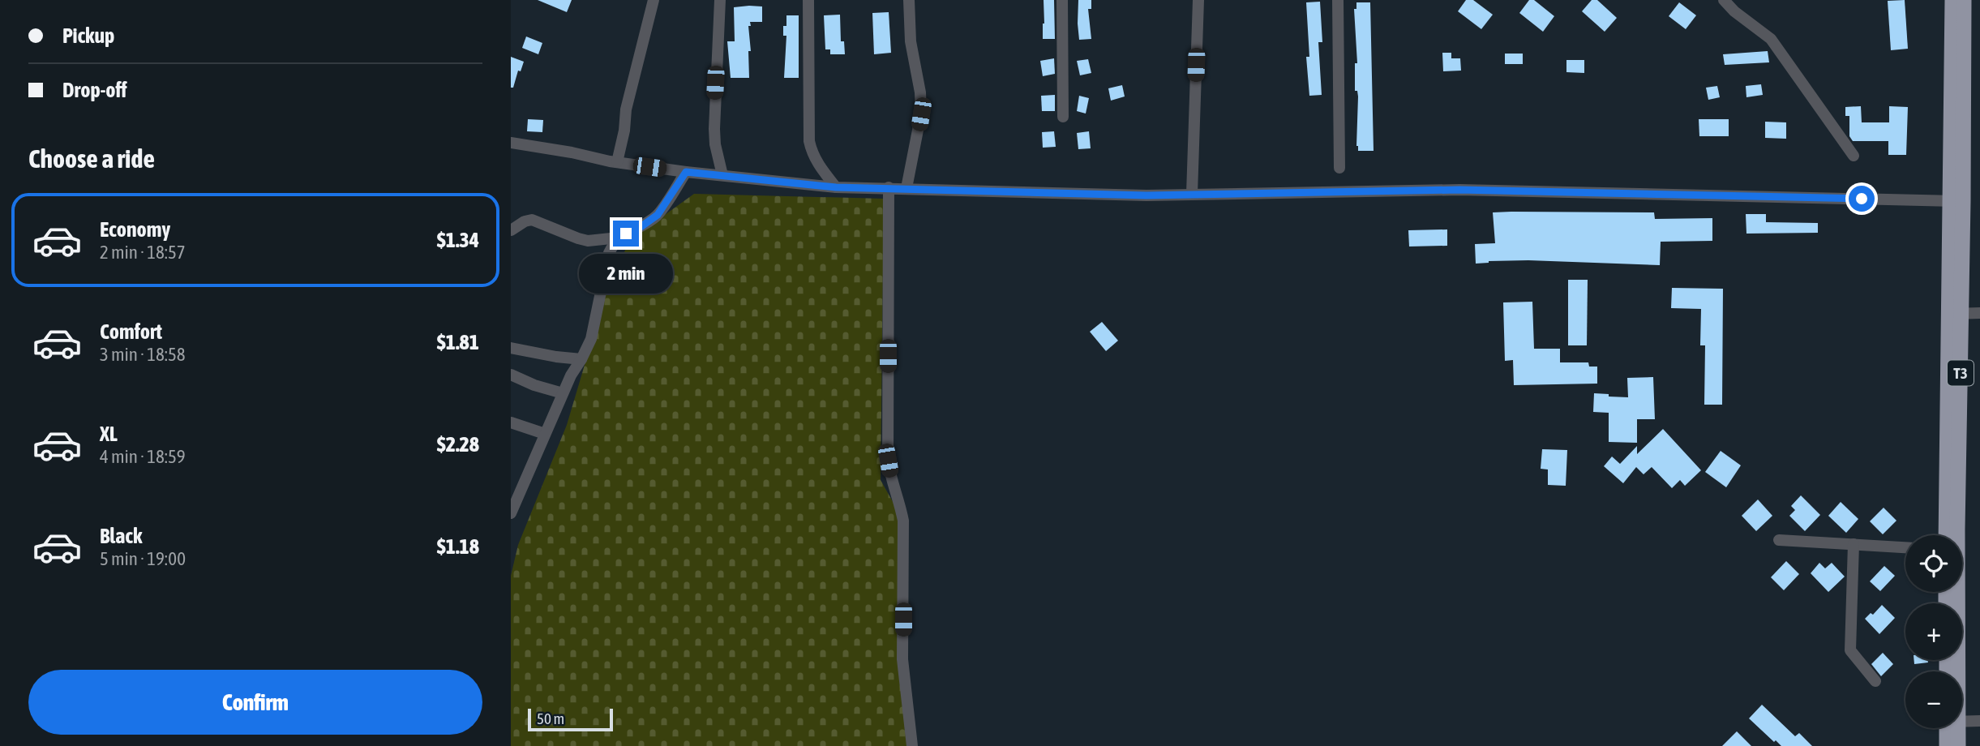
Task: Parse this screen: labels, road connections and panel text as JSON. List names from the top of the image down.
{
  "streets": {
    "highway": ["T3"]
  },
  "scale_bar": "50 m",
  "page": {
    "banner": ["Pickup", "Drop-off"],
    "heading": "Choose a ride",
    "list": [
      {
        "name": "Economy",
        "note": "2 min · 18:57",
        "value": "$1.34"
      },
      {
        "name": "Comfort",
        "note": "3 min · 18:58",
        "value": "$1.81"
      },
      {
        "name": "XL",
        "note": "4 min · 18:59",
        "value": "$2.28"
      },
      {
        "name": "Black",
        "note": "5 min · 19:00",
        "value": "$1.18"
      }
    ],
    "bubble": "2 min",
    "map_buttons": ["+", "−"],
    "buttons": "Confirm",
    "scale": "50 m"
  }
}
